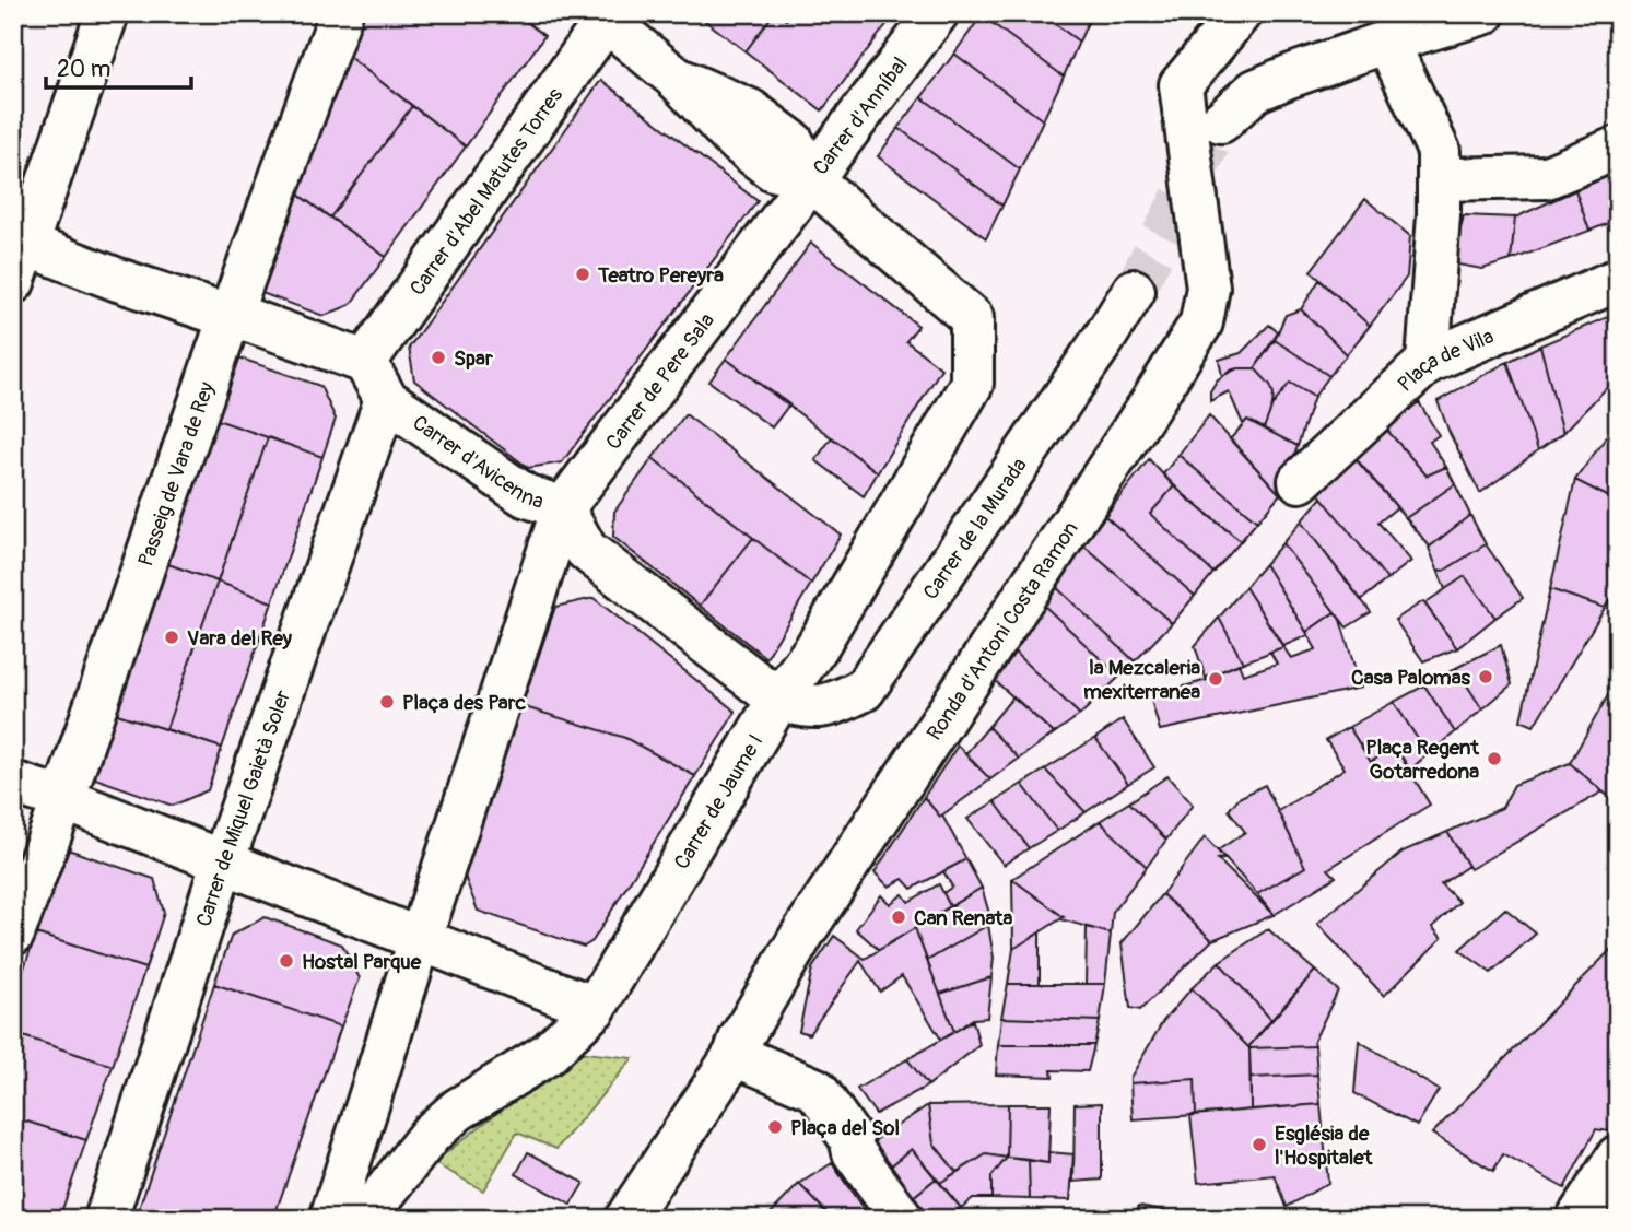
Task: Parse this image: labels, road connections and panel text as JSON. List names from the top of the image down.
{
  "streets": {
    "street": [
      "Carrer d'Anníbal",
      "Carrer d'Abel Matutes Torres",
      "Plaça de Vila",
      "Carrer de Pere Sala",
      "Carrer d'Avicenna",
      "Passeig de Vara de Rey",
      "Carrer de la Murada",
      "Ronda d'Antoni Costa Ramon",
      "Carrer de Jaume I",
      "Carrer de Miquel Gaietà Soler"
    ]
  },
  "crossings": [
    ["Carrer d'Anníbal", "Carrer de Pere Sala"],
    ["Carrer d'Anníbal", "Carrer de Jaume I"],
    ["Carrer d'Abel Matutes Torres", "Carrer d'Avicenna"],
    ["Carrer de Pere Sala", "Carrer d'Avicenna"],
    ["Carrer de Pere Sala", "Carrer de Jaume I"],
    ["Carrer d'Avicenna", "Carrer de la Murada"],
    ["Carrer d'Avicenna", "Carrer de Jaume I"],
    ["Carrer d'Avicenna", "Carrer de Miquel Gaietà Soler"],
    ["Carrer de la Murada", "Carrer de Jaume I"]
  ],
  "places": [
    "Teatro Pereyra",
    "Spar",
    "Vara del Rey",
    "Casa Palomas",
    "la Mezcaleria mexiterranea",
    "Plaça des Parc",
    "Plaça Regent Gotarredona",
    "Can Renata",
    "Hostal Parque",
    "Plaça del Sol",
    "Església de l'Hospitalet"
  ],
  "scale_bar": "20 m"
}
